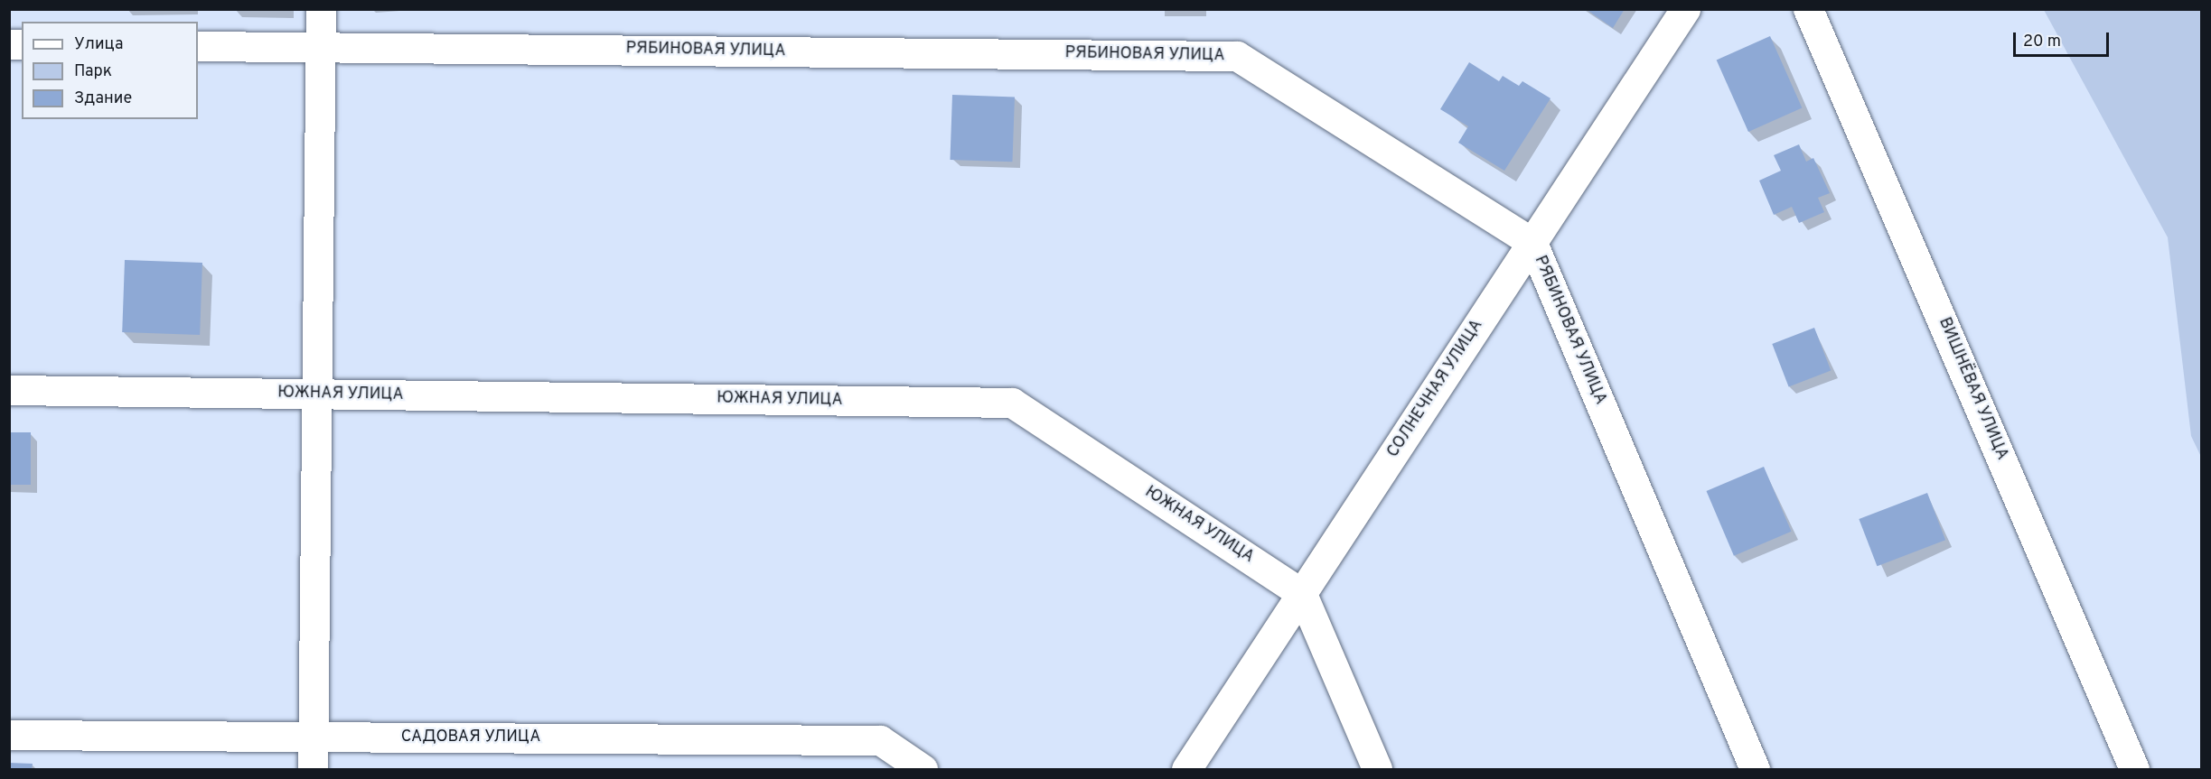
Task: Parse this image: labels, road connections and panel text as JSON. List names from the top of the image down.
{
  "streets": {
    "street": [
      "РЯБИНОВАЯ УЛИЦА",
      "СОЛНЕЧНАЯ УЛИЦА",
      "ВИШНЁВАЯ УЛИЦА",
      "ЮЖНАЯ УЛИЦА",
      "САДОВАЯ УЛИЦА"
    ]
  },
  "crossings": [
    ["РЯБИНОВАЯ УЛИЦА", "СОЛНЕЧНАЯ УЛИЦА"],
    ["СОЛНЕЧНАЯ УЛИЦА", "ЮЖНАЯ УЛИЦА"]
  ],
  "legend": ["Улица", "Парк", "Здание"],
  "scale_bar": "20 m"
}
